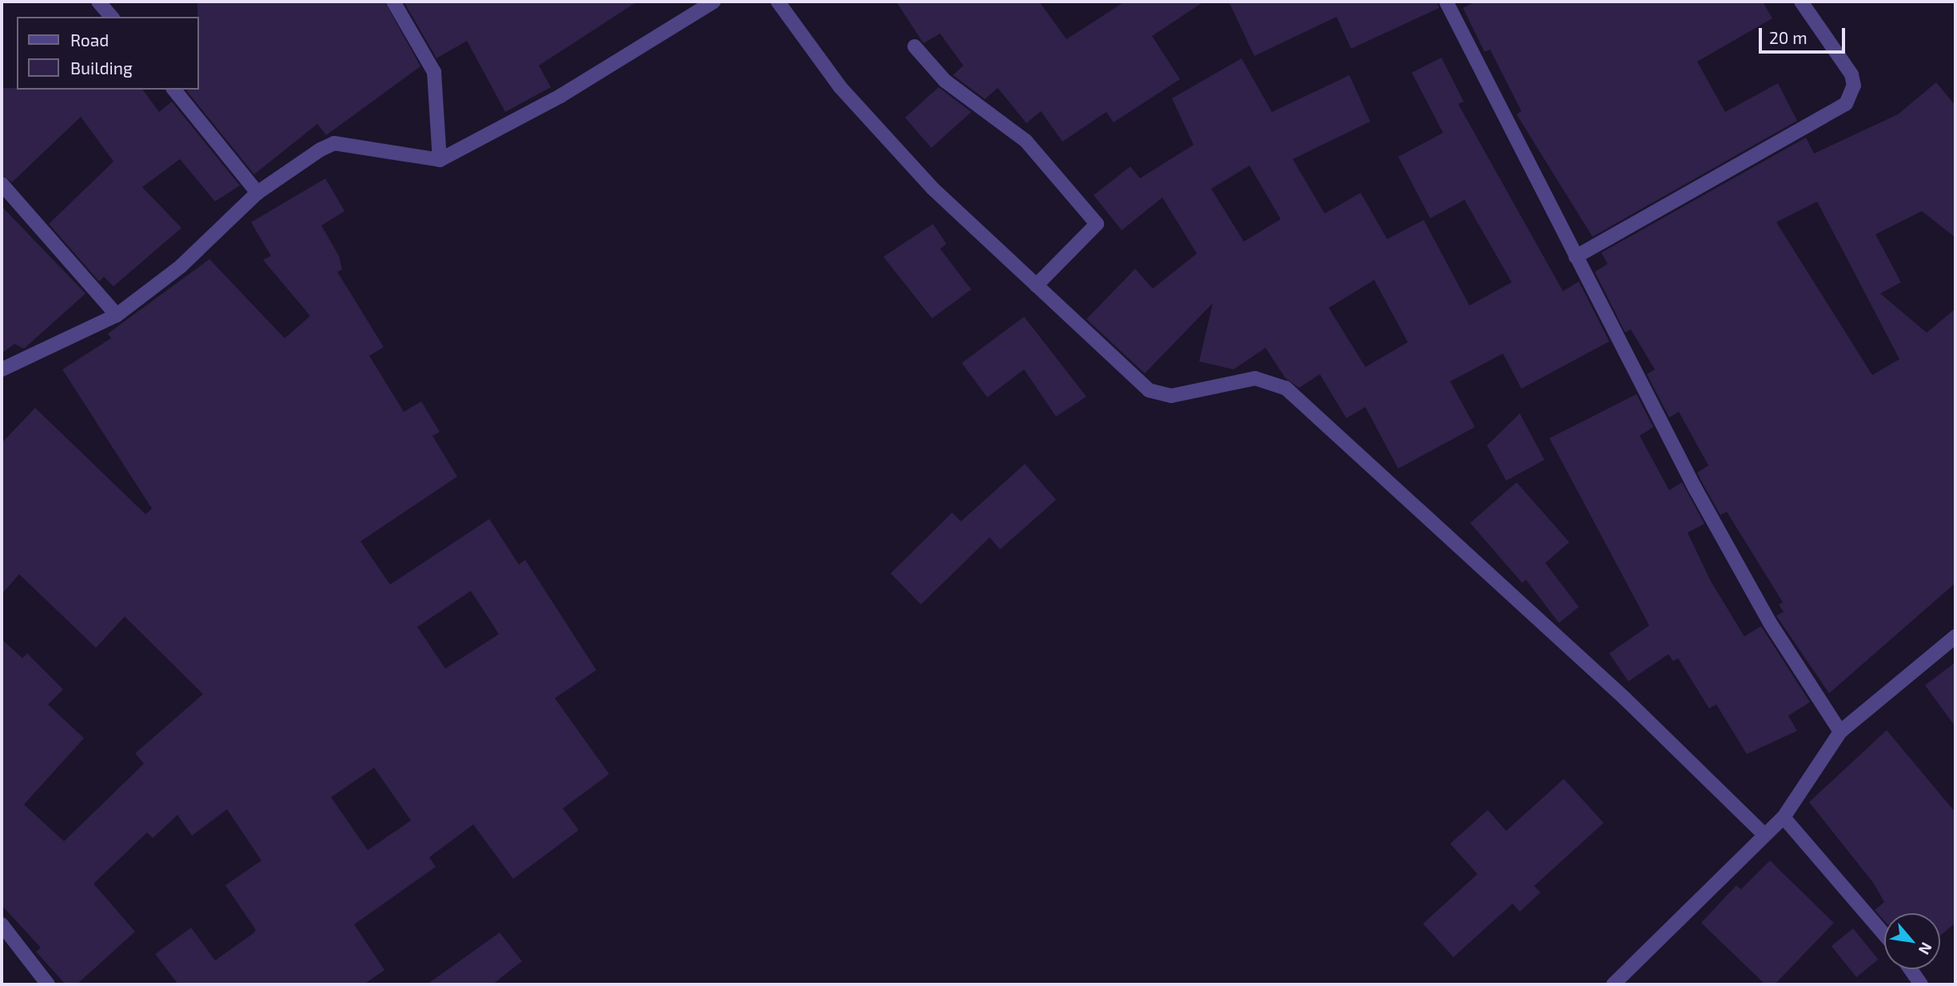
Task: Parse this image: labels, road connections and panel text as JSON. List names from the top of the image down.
{
  "legend": ["Road", "Building"],
  "scale_bar": "20 m",
  "north": "bottom right"
}
